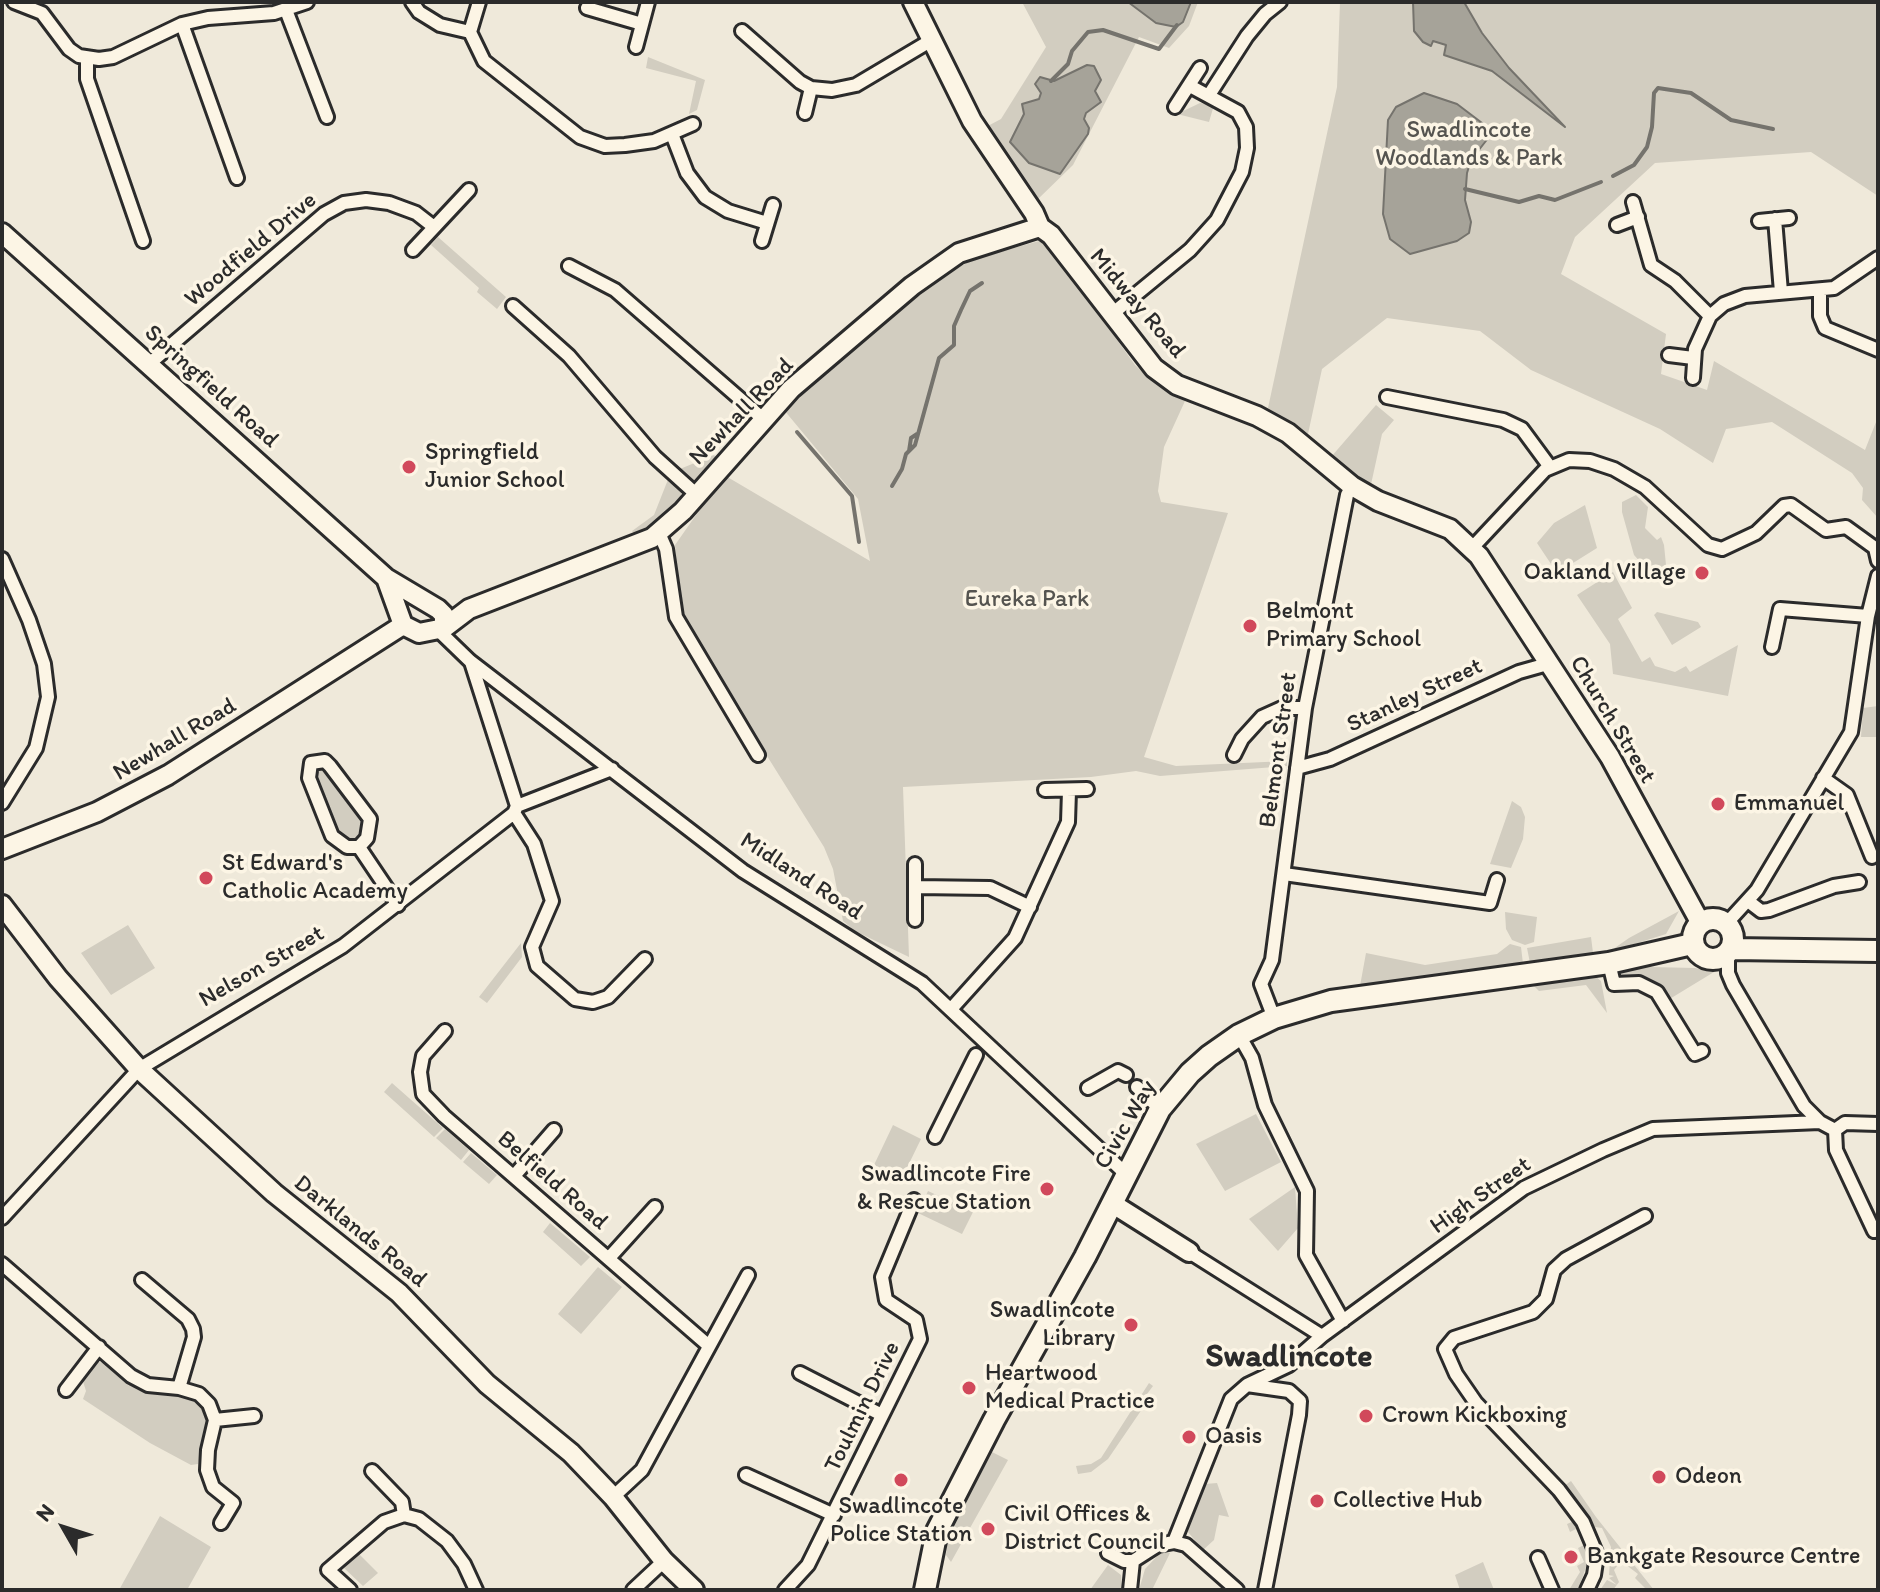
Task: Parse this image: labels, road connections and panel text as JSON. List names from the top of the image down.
{
  "streets": {
    "main road": [
      "Midway Road",
      "Springfield Road",
      "Newhall Road",
      "Church Street",
      "Civic Way",
      "Darklands Road"
    ],
    "street": [
      "Woodfield Drive",
      "Stanley Street",
      "Belmont Street",
      "Midland Road",
      "Nelson Street",
      "Belfield Road",
      "High Street",
      "Toulmin Drive"
    ]
  },
  "crossings": [
    ["Woodfield Drive", "Springfield Road"],
    ["Midway Road", "Newhall Road"],
    ["Midway Road", "Church Street"],
    ["Midway Road", "Belmont Street"],
    ["Springfield Road", "Newhall Road"],
    ["Newhall Road", "Midland Road"],
    ["Stanley Street", "Church Street"],
    ["Stanley Street", "Belmont Street"],
    ["Church Street", "Civic Way"],
    ["Belmont Street", "Civic Way"],
    ["Midland Road", "Nelson Street"],
    ["Midland Road", "Civic Way"],
    ["Nelson Street", "Darklands Road"]
  ],
  "districts": ["Swadlincote"],
  "parks": ["Swadlincote Woodlands & Park", "Eureka Park"],
  "places": [
    "Springfield Junior School",
    "Oakland Village",
    "Belmont Primary School",
    "Emmanuel",
    "St Edward's Catholic Academy",
    "Swadlincote Fire & Rescue Station",
    "Swadlincote Library",
    "Heartwood Medical Practice",
    "Crown Kickboxing",
    "Oasis",
    "Odeon",
    "Swadlincote Police Station",
    "Collective Hub",
    "Civil Offices & District Council",
    "Bankgate Resource Centre"
  ],
  "north": "top left"
}
